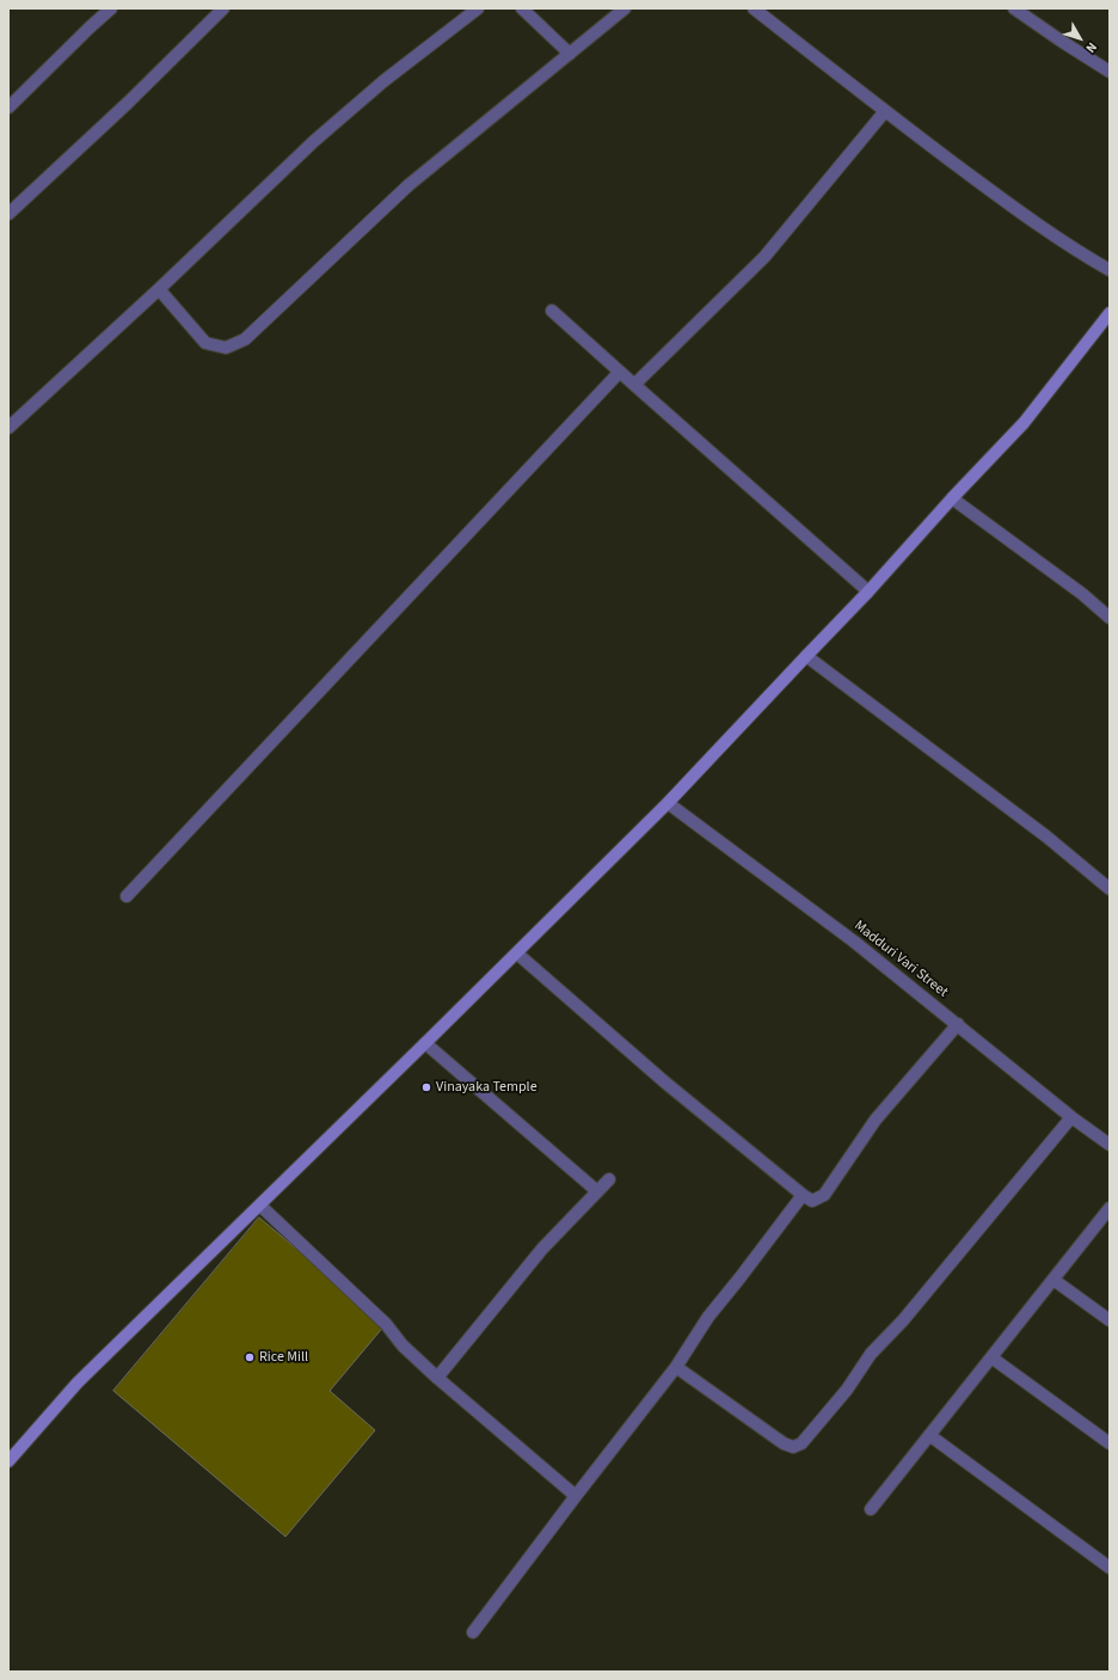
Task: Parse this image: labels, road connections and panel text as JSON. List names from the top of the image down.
{
  "streets": {
    "street": ["Madduri Vari Street"]
  },
  "places": ["Vinayaka Temple", "Rice Mill"],
  "north": "bottom right"
}
